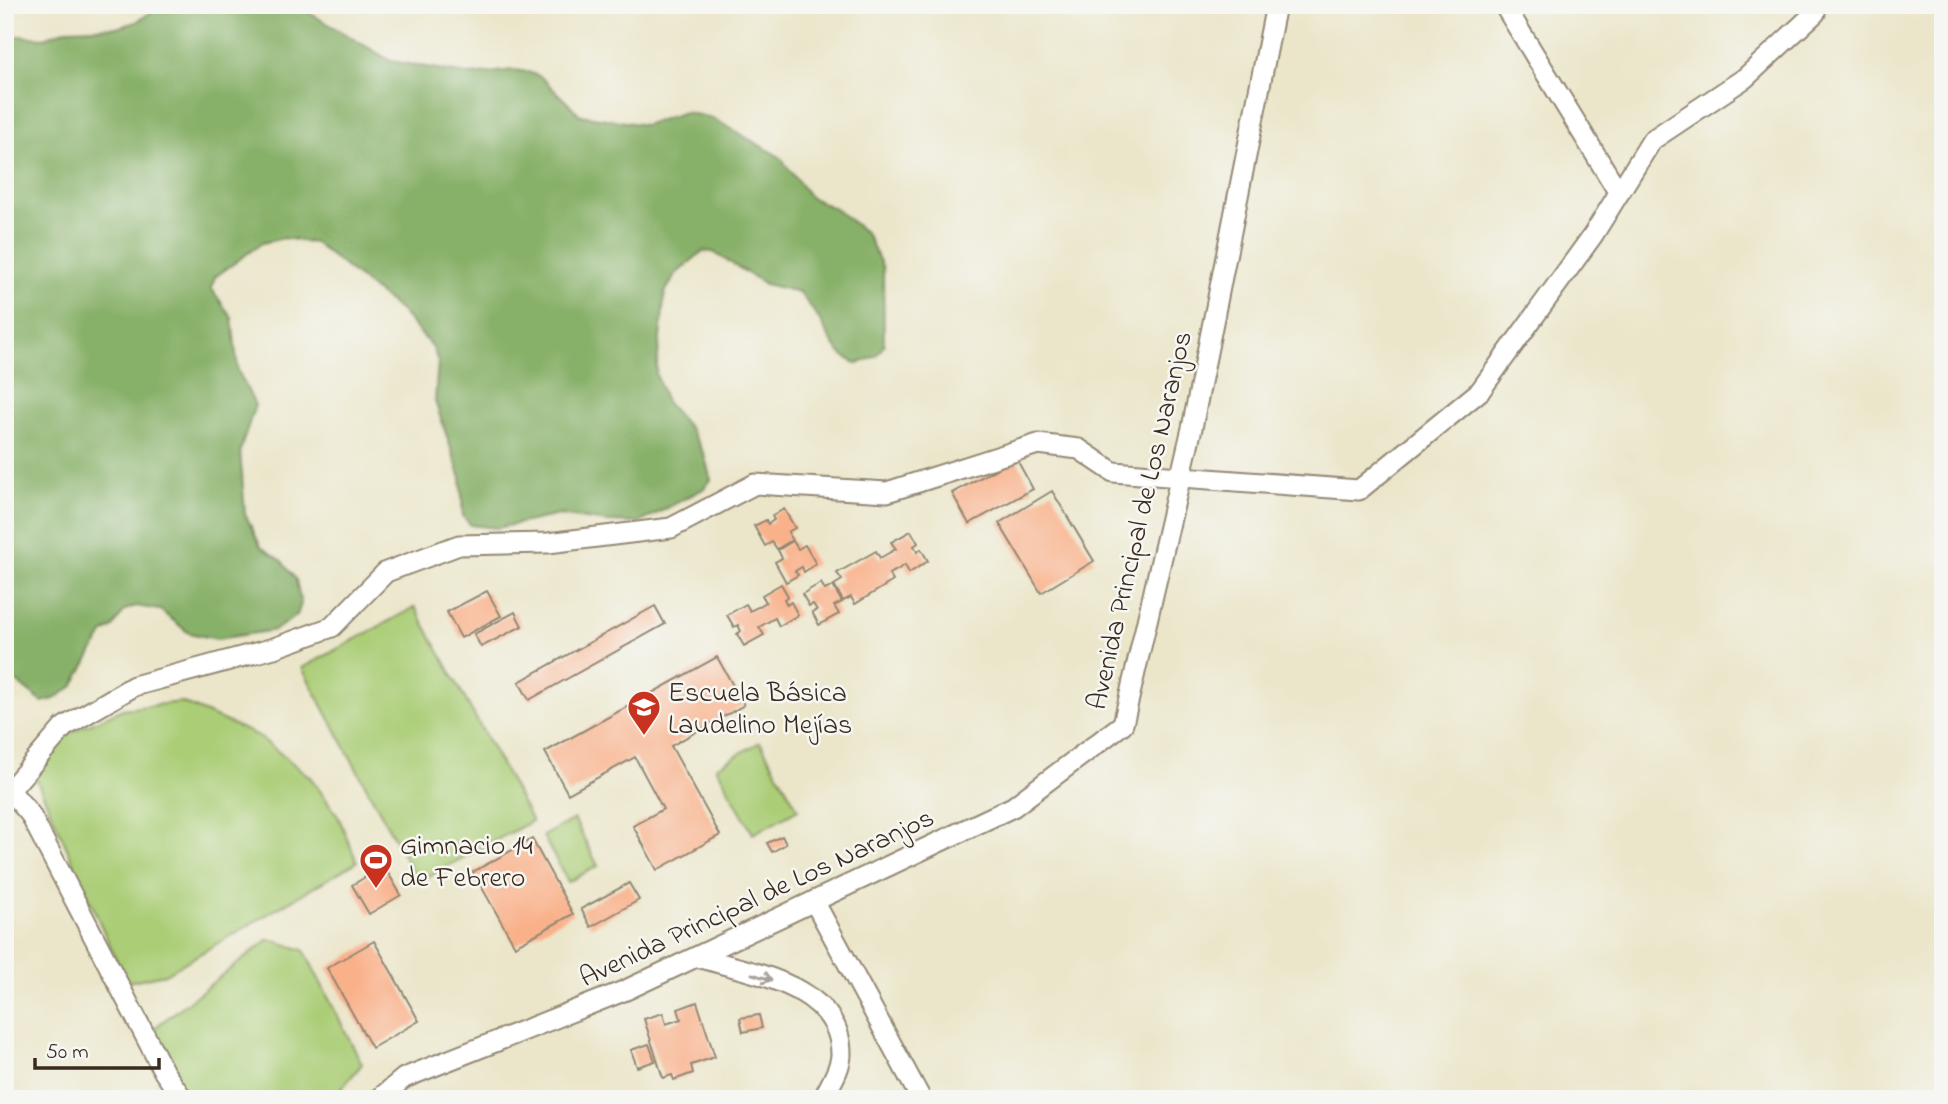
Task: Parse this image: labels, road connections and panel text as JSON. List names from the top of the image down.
{
  "streets": {
    "street": ["Avenida Principal de Los Naranjos"]
  },
  "places": {
    "school or university": ["Escuela Básica Laudelino Mejías"],
    "sports": ["Gimnacio 14 de Febrero"]
  },
  "scale_bar": "50 m"
}
